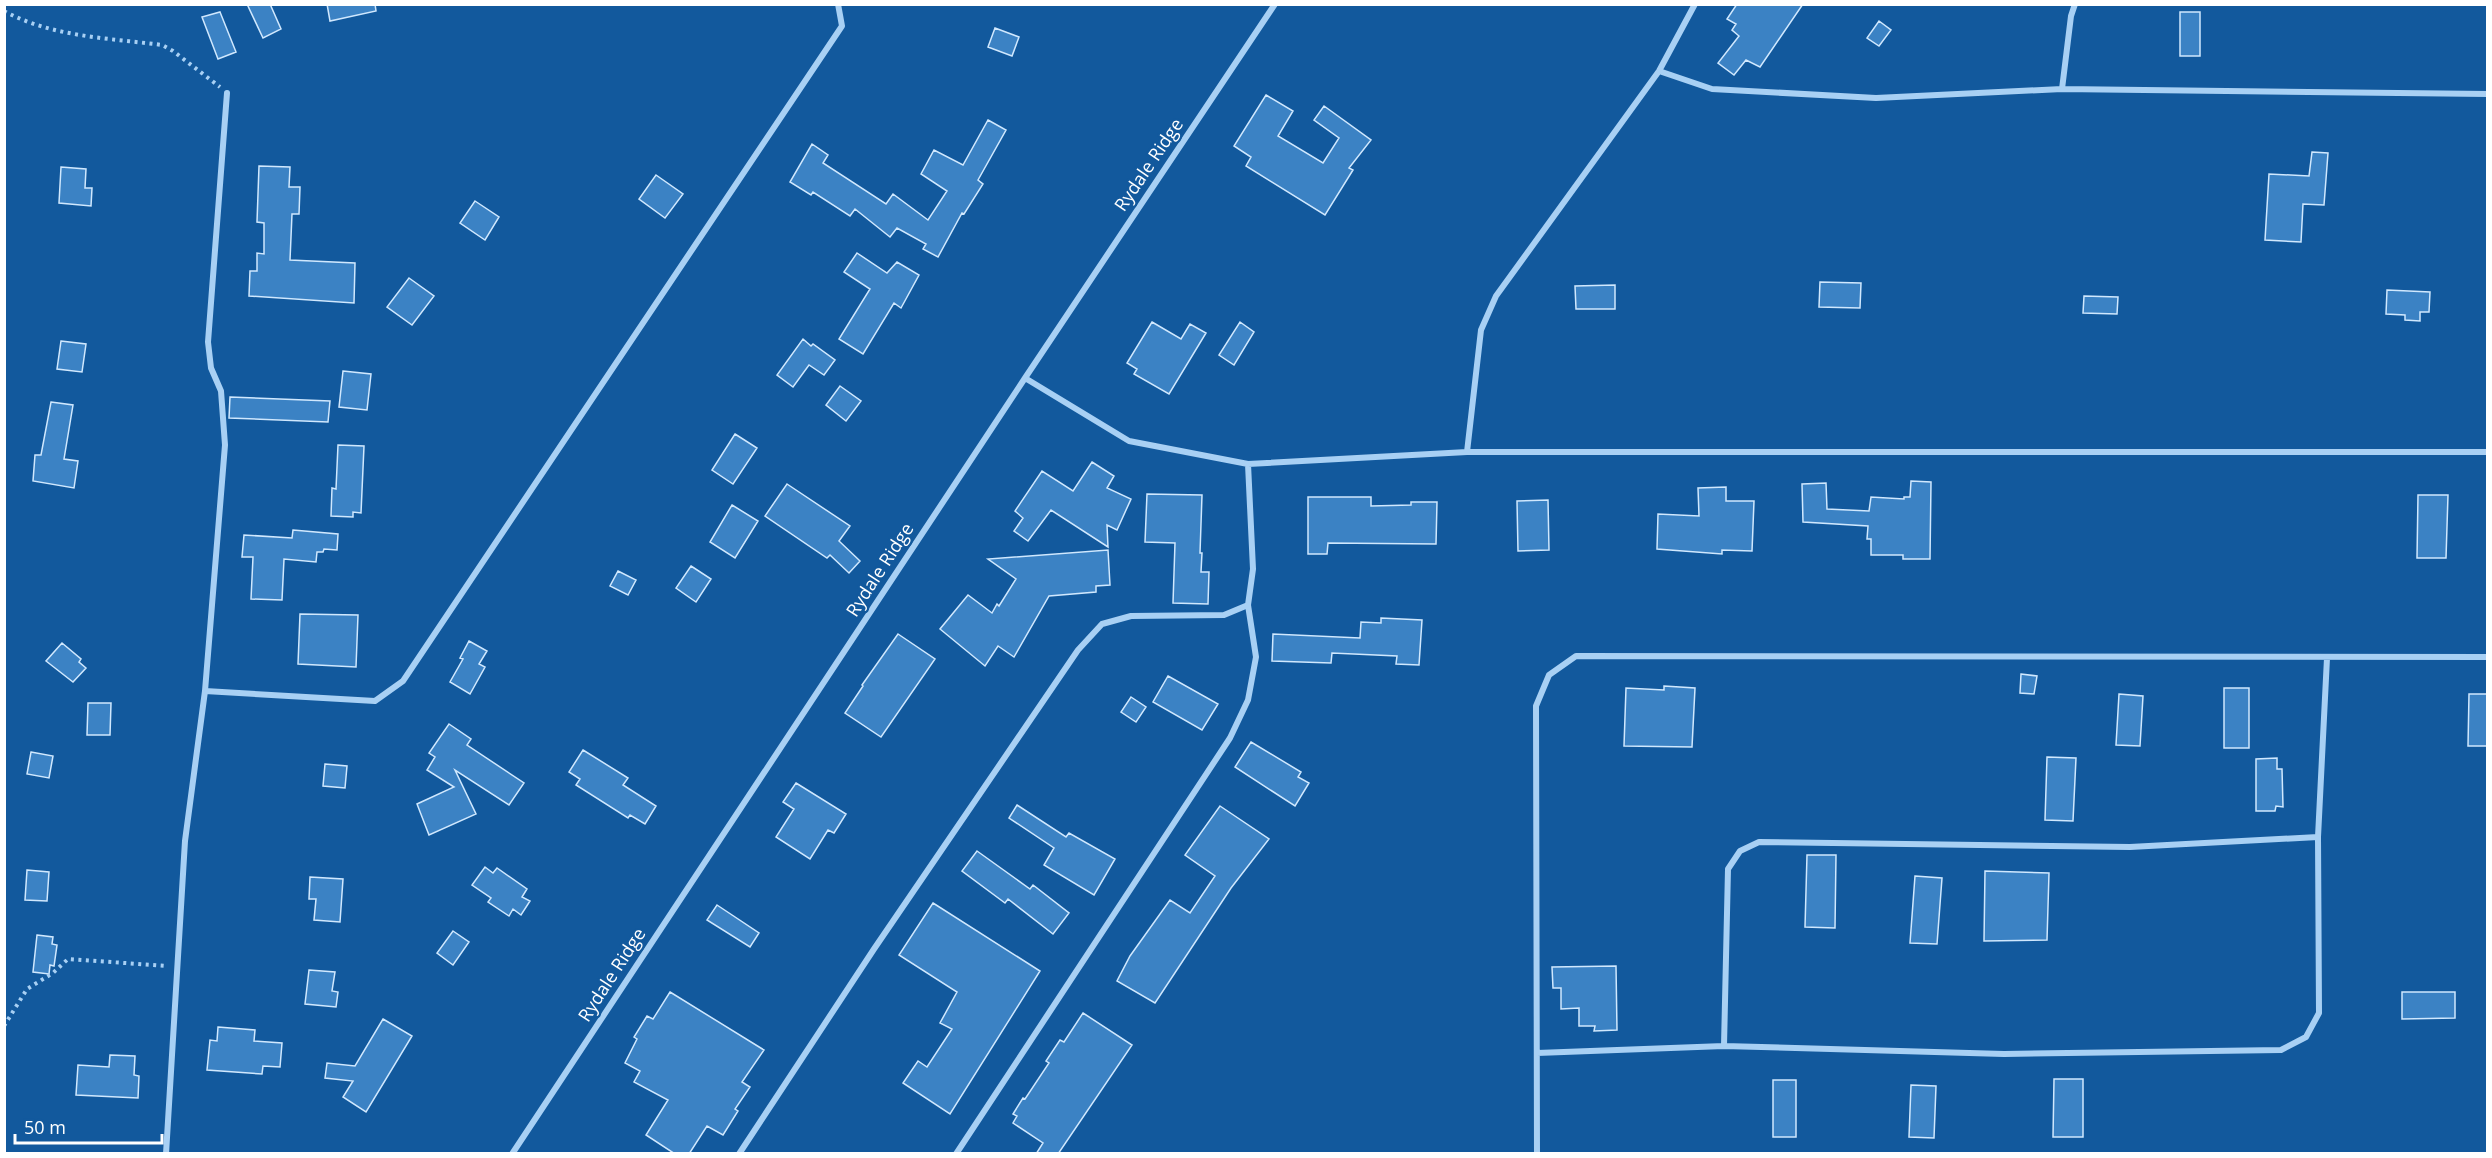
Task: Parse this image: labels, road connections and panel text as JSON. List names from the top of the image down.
{
  "streets": {
    "street": ["Rydale Ridge"]
  },
  "scale_bar": "50 m"
}
